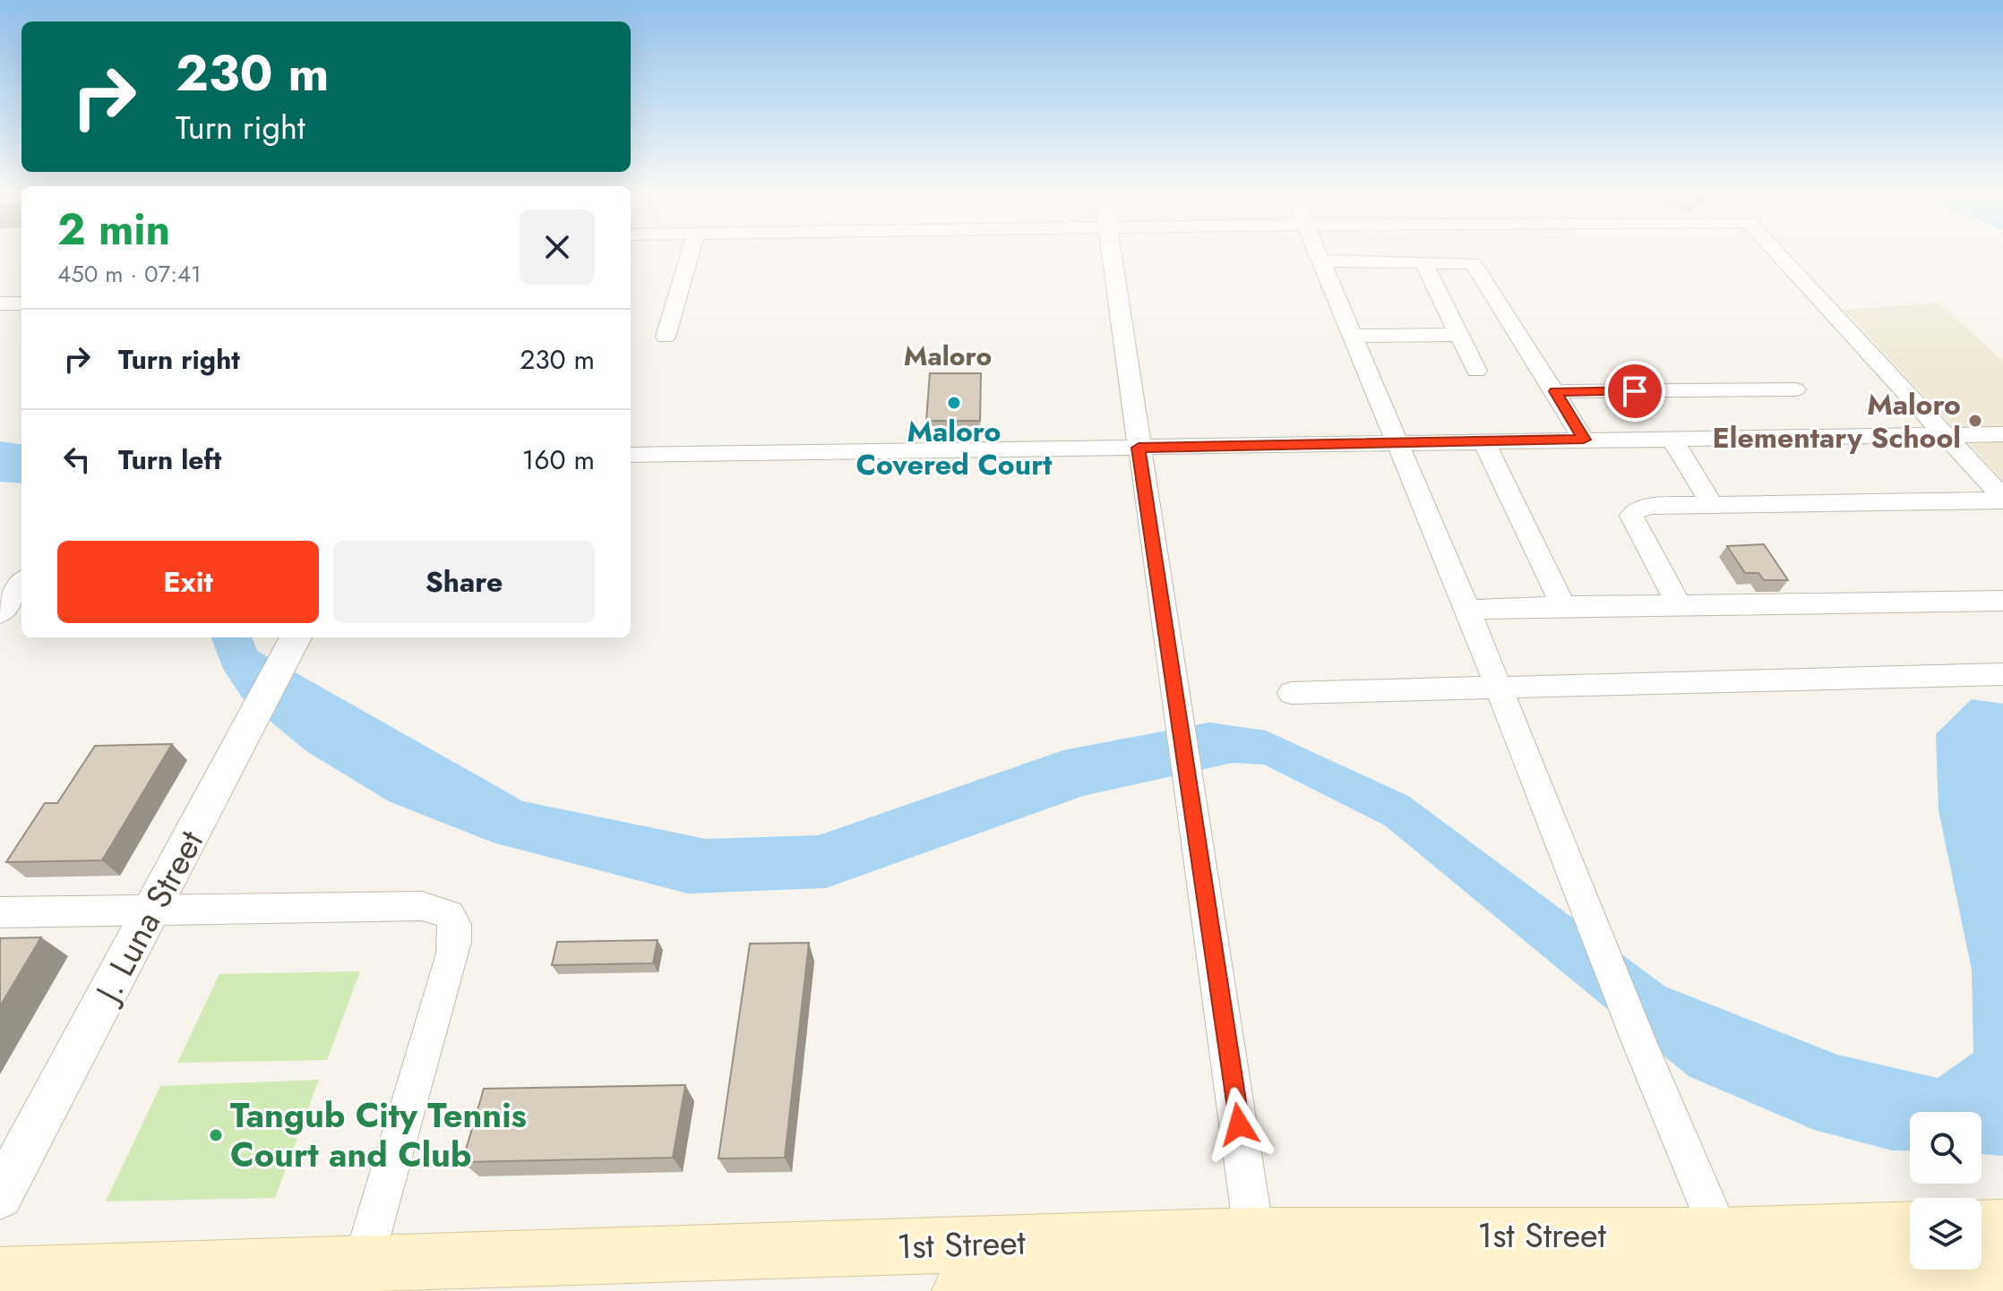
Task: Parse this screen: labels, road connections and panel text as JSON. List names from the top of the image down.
{
  "streets": {
    "main road": ["1st Street"],
    "street": ["J. Luna Street"]
  },
  "districts": ["Maloro"],
  "places": ["Maloro Covered Court", "Maloro Elementary School", "Tangub City Tennis Court and Club"],
  "page": {
    "turn": ["230 m", "Turn right"],
    "heading": ["2 min", "450 m · 07:41"],
    "list": [
      {
        "name": "Turn right",
        "value": "230 m"
      },
      {
        "name": "Turn left",
        "value": "160 m"
      }
    ],
    "buttons": ["Exit", "Share"]
  }
}
